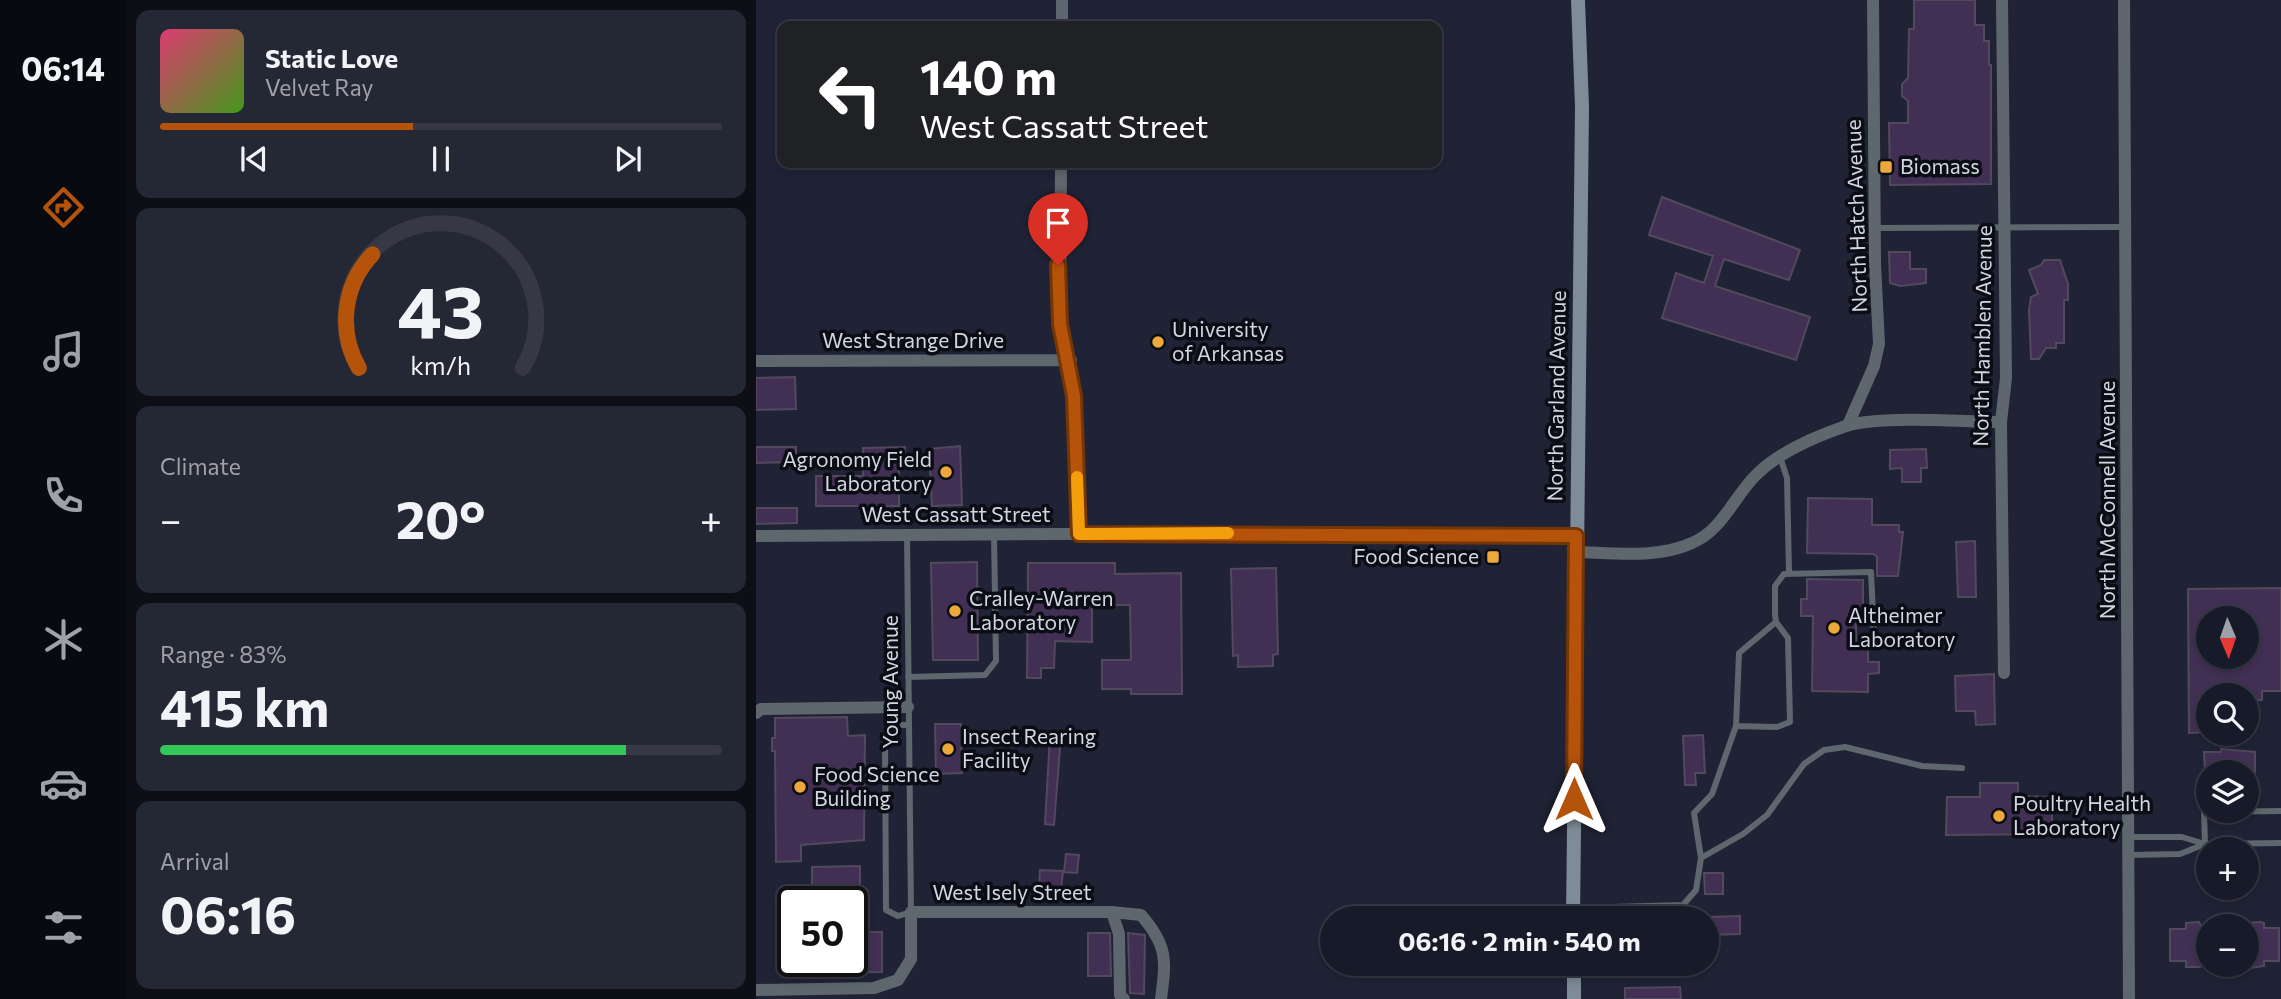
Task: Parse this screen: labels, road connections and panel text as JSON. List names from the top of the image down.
{
  "streets": {
    "main road": ["North Garland Avenue"],
    "street": [
      "North Hatch Avenue",
      "North Hamblen Avenue",
      "West Strange Drive",
      "North McConnell Avenue",
      "West Cassatt Street",
      "West Isely Street"
    ],
    "lane": ["Young Avenue"]
  },
  "crossings": [
    ["North Garland Avenue", "West Cassatt Street"],
    ["West Cassatt Street", "Young Avenue"],
    ["Young Avenue", "West Isely Street"]
  ],
  "places": {
    "transit": ["Biomass", "Food Science"],
    "other": [
      "University of Arkansas",
      "Agronomy Field Laboratory",
      "Cralley-Warren Laboratory",
      "Altheimer Laboratory",
      "Insect Rearing Facility",
      "Food Science Building",
      "Poultry Health Laboratory"
    ]
  },
  "north": "bottom",
  "page": {
    "tabs": "06:14",
    "turn": ["140 m", "West Cassatt Street"],
    "song": ["Static Love", "Velvet Ray"],
    "tile": [
      "Climate",
      ["Range · 83%", "415 km"],
      ["Arrival", "06:16"]
    ],
    "heat": ["−", "20°", "+"],
    "map_buttons": ["+", "−"],
    "limit": "50",
    "trip": "06:16 · 2 min · 540 m",
    "gauge": ["43", "km/h"]
  }
}
